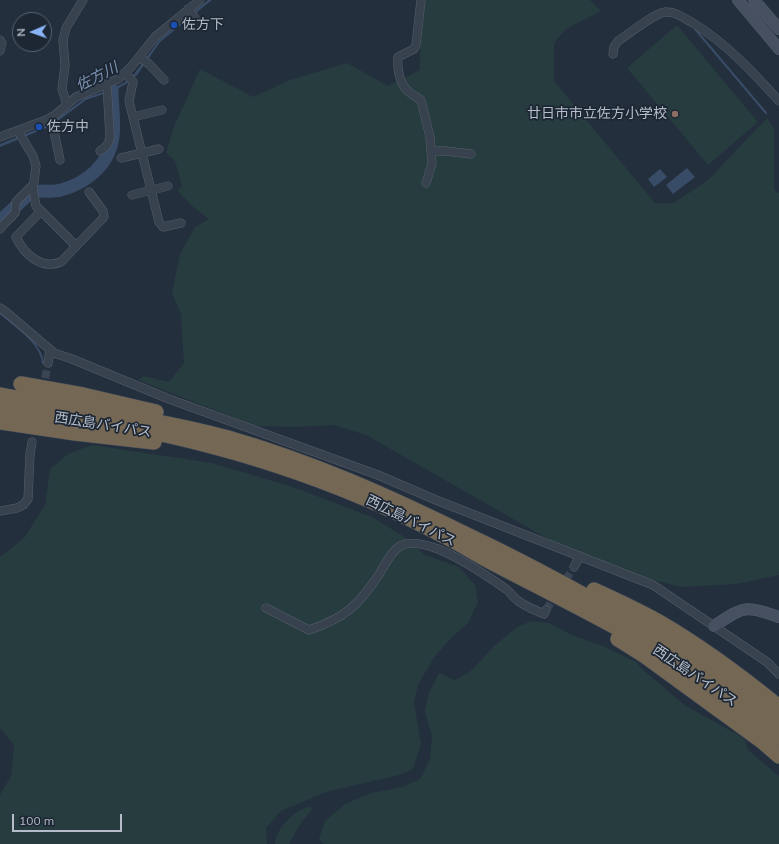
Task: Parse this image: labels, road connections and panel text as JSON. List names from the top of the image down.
{
  "streets": {
    "highway": ["西広島バイパス"]
  },
  "water": ["佐方川"],
  "places": ["佐方下", "廿日市市立佐方小学校", "佐方中"],
  "scale_bar": "100 m",
  "north": "left"
}
